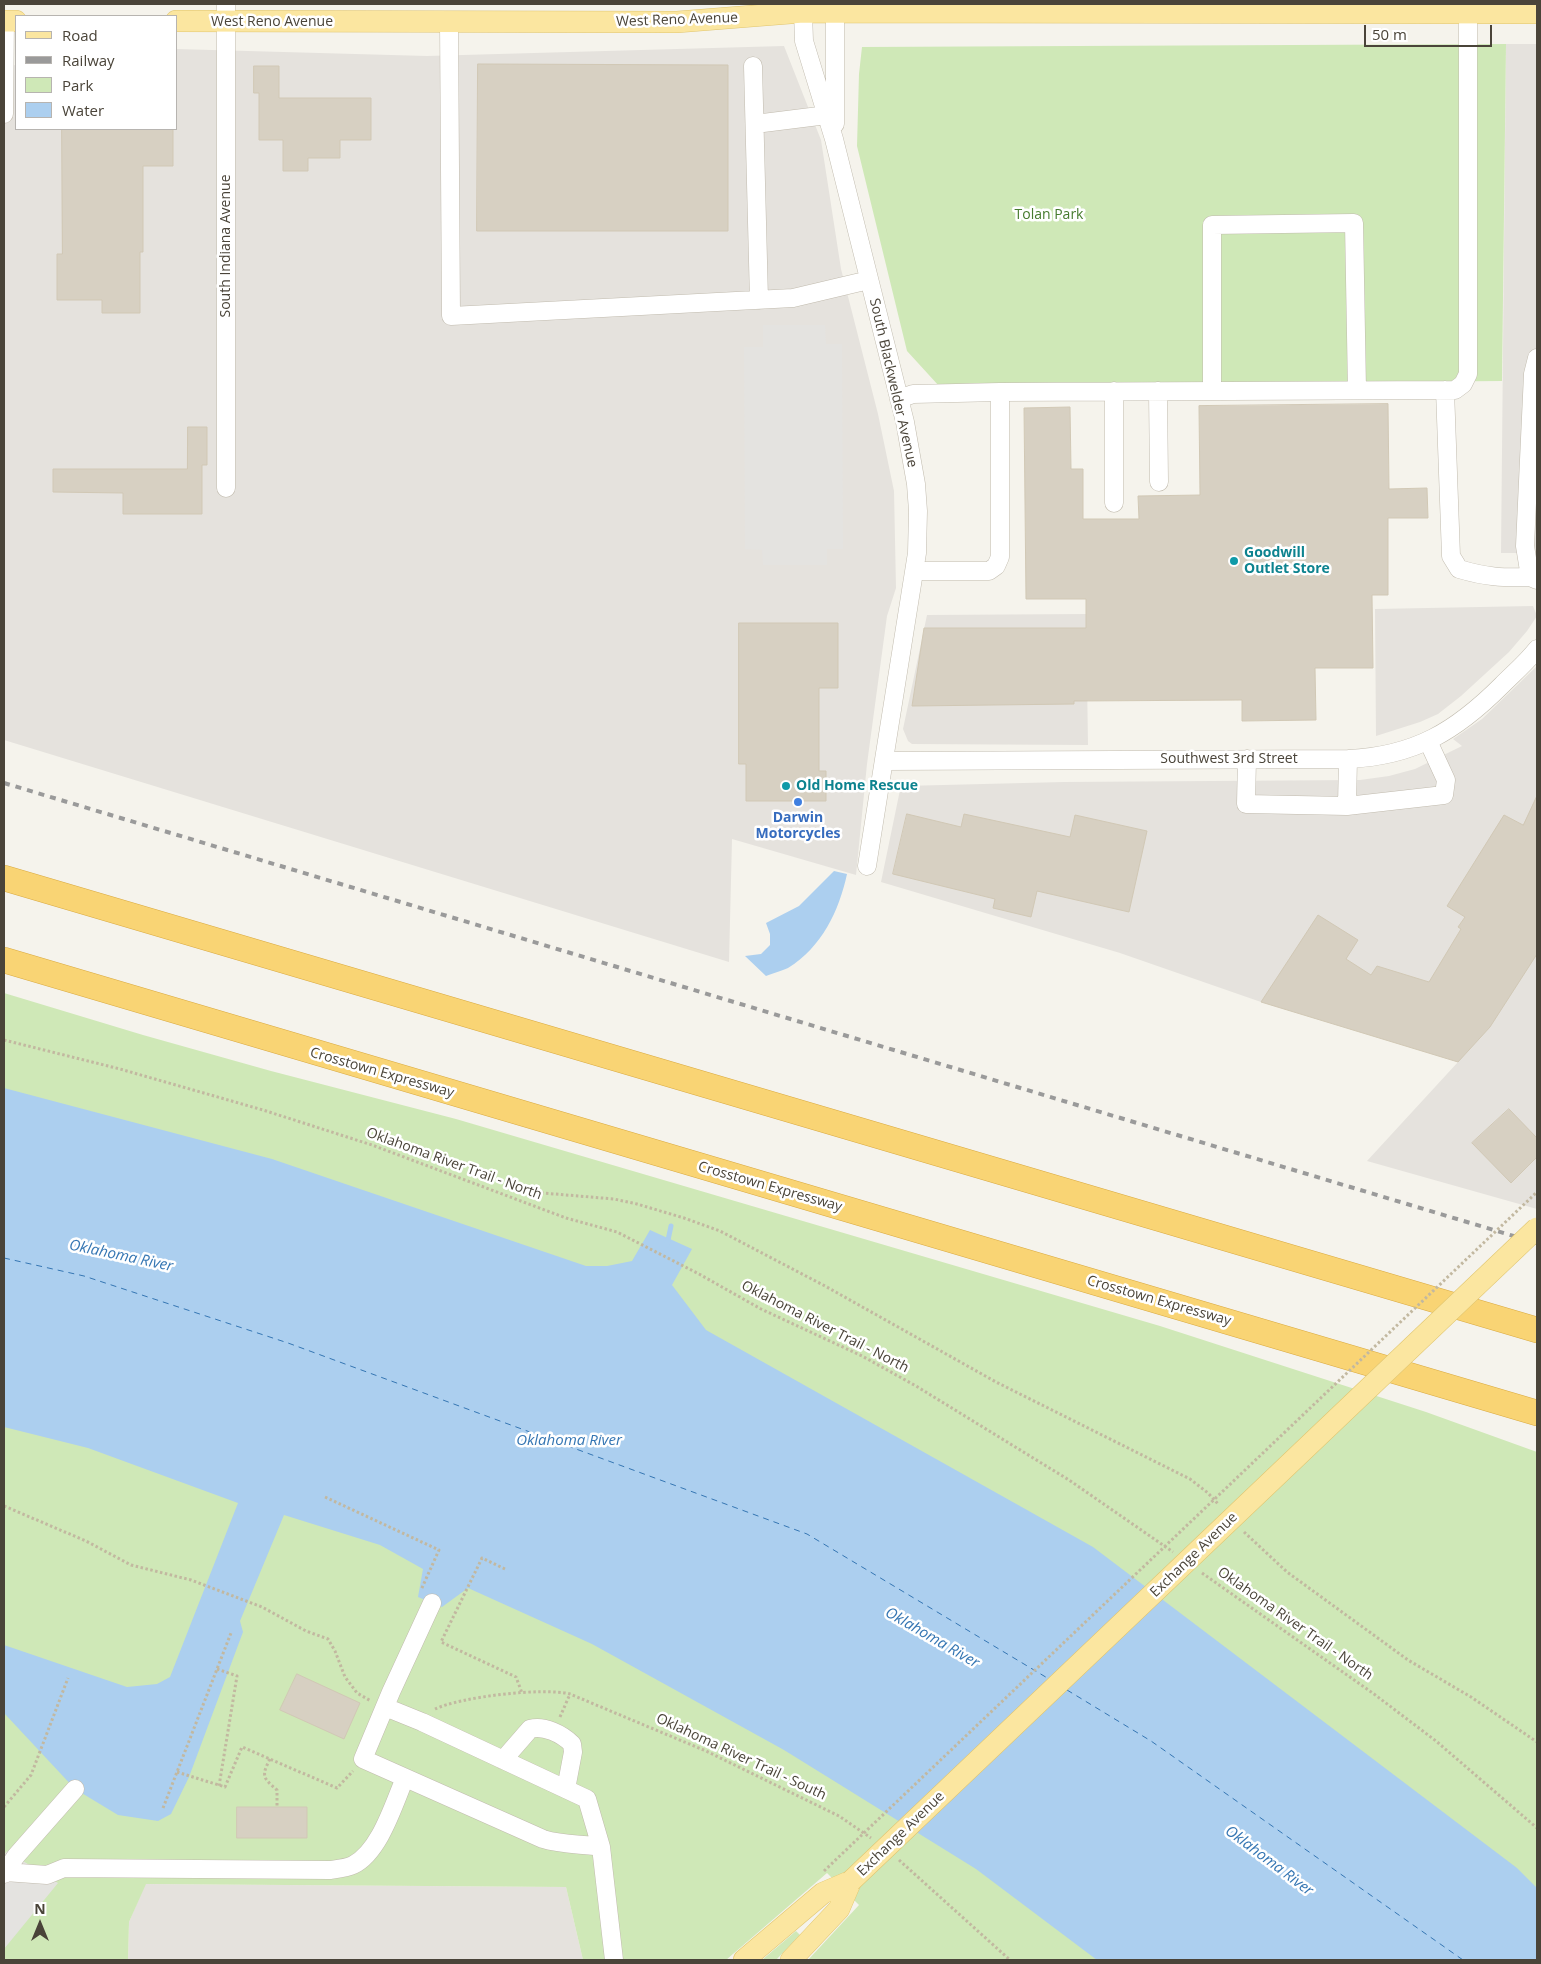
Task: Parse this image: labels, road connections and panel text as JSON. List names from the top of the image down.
{
  "streets": {
    "highway": ["Crosstown Expressway"],
    "main road": ["West Reno Avenue", "Exchange Avenue"],
    "street": ["South Indiana Avenue", "South Blackwelder Avenue", "Southwest 3rd Street"],
    "path": ["Oklahoma River Trail - North", "Oklahoma River Trail - South"]
  },
  "crossings": [
    ["West Reno Avenue", "South Indiana Avenue"],
    ["West Reno Avenue", "South Blackwelder Avenue"],
    ["South Blackwelder Avenue", "Southwest 3rd Street"]
  ],
  "water": ["Oklahoma River"],
  "parks": ["Tolan Park"],
  "places": ["Goodwill Outlet Store", "Old Home Rescue", "Darwin Motorcycles"],
  "legend": [
    "Road",
    "Railway",
    "Park",
    "Water"
  ],
  "scale_bar": "50 m",
  "north": "top"
}
